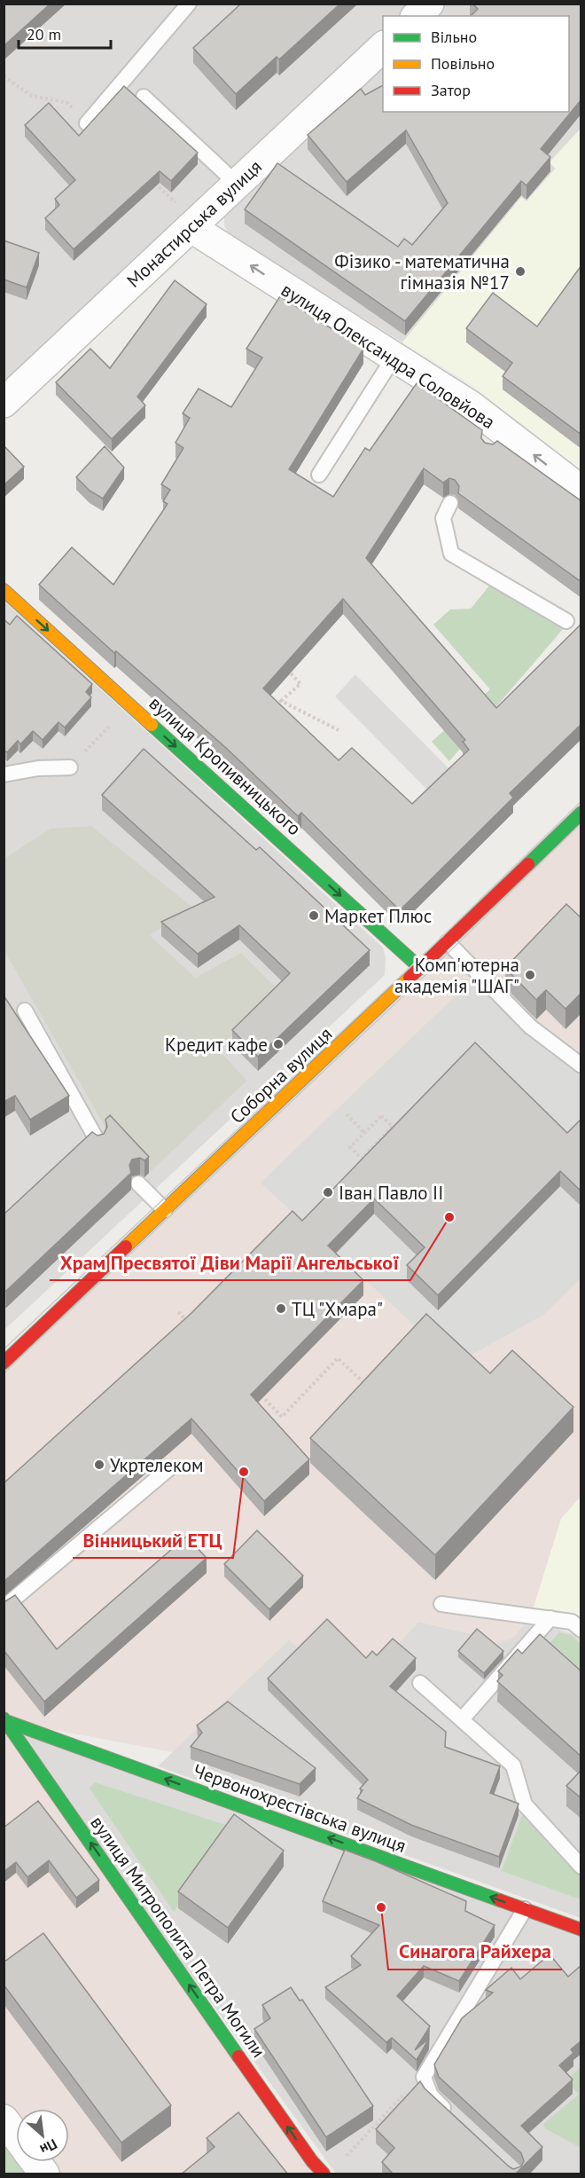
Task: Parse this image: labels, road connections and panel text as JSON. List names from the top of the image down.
{
  "streets": {
    "street": [
      "Монастирська вулиця",
      "вулиця Олександра Соловйова",
      "вулиця Кропивницького",
      "Соборна вулиця",
      "Червонохрестівська вулиця",
      "вулиця Митрополита Петра Могили"
    ]
  },
  "crossings": [
    ["Монастирська вулиця", "вулиця Олександра Соловйова"],
    ["вулиця Кропивницького", "Соборна вулиця"],
    ["Червонохрестівська вулиця", "вулиця Митрополита Петра Могили"]
  ],
  "one_way": [
    "вулиця Олександра Соловйова",
    "вулиця Кропивницького",
    "Червонохрестівська вулиця",
    "вулиця Митрополита Петра Могили"
  ],
  "places": [
    "Фізико - математична гімназія №17",
    "Маркет Плюс",
    "Комп'ютерна академія \"ШАГ\"",
    "Кредит кафе",
    "Іван Павло II",
    "Храм Пресвятої Діви Марії Ангельської",
    "ТЦ \"Хмара\"",
    "Укртелеком",
    "Вінницький ЕТЦ",
    "Синагога Райхера"
  ],
  "legend": ["Вільно", "Повільно", "Затор"],
  "scale_bar": "20 m",
  "north": "bottom right"
}
